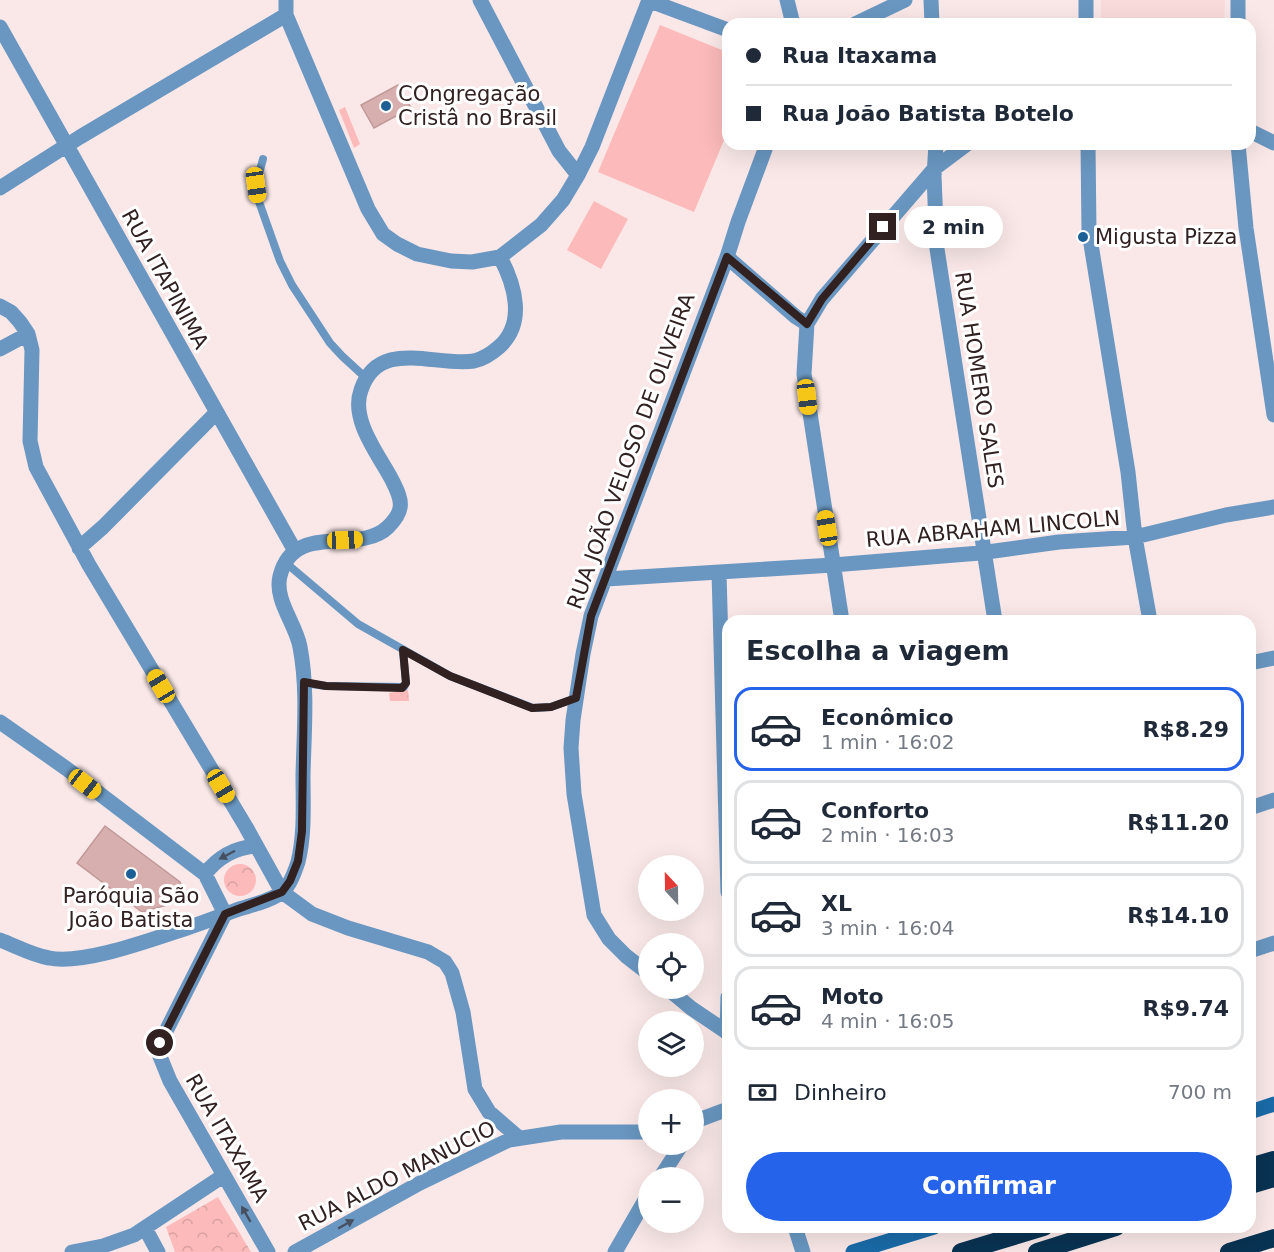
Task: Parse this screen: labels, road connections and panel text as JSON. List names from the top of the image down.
{
  "streets": {
    "street": [
      "RUA ITAPINIMA",
      "RUA HOMERO SALES",
      "RUA JOÃO VELOSO DE OLIVEIRA",
      "RUA ABRAHAM LINCOLN",
      "RUA ITAXAMA",
      "RUA ALDO MANUCIO"
    ]
  },
  "crossings": [
    ["RUA HOMERO SALES", "RUA ABRAHAM LINCOLN"],
    ["RUA JOÃO VELOSO DE OLIVEIRA", "RUA ABRAHAM LINCOLN"]
  ],
  "one_way": ["RUA ALDO MANUCIO"],
  "places": ["COngregação Cristâ no Brasil", "Migusta Pizza", "Paróquia São João Batista"],
  "north": "top",
  "page": {
    "banner": ["Rua Itaxama", "Rua João Batista Botelo"],
    "bubble": "2 min",
    "heading": "Escolha a viagem",
    "list": [
      {
        "name": "Econômico",
        "note": "1 min · 16:02",
        "value": "R$8.29"
      },
      {
        "name": "Conforto",
        "note": "2 min · 16:03",
        "value": "R$11.20"
      },
      {
        "name": "XL",
        "note": "3 min · 16:04",
        "value": "R$14.10"
      },
      {
        "name": "Moto",
        "note": "4 min · 16:05",
        "value": "R$9.74"
      }
    ],
    "map_buttons": ["+", "−"],
    "pay": ["Dinheiro", "700 m"],
    "buttons": "Confirmar"
  }
}
